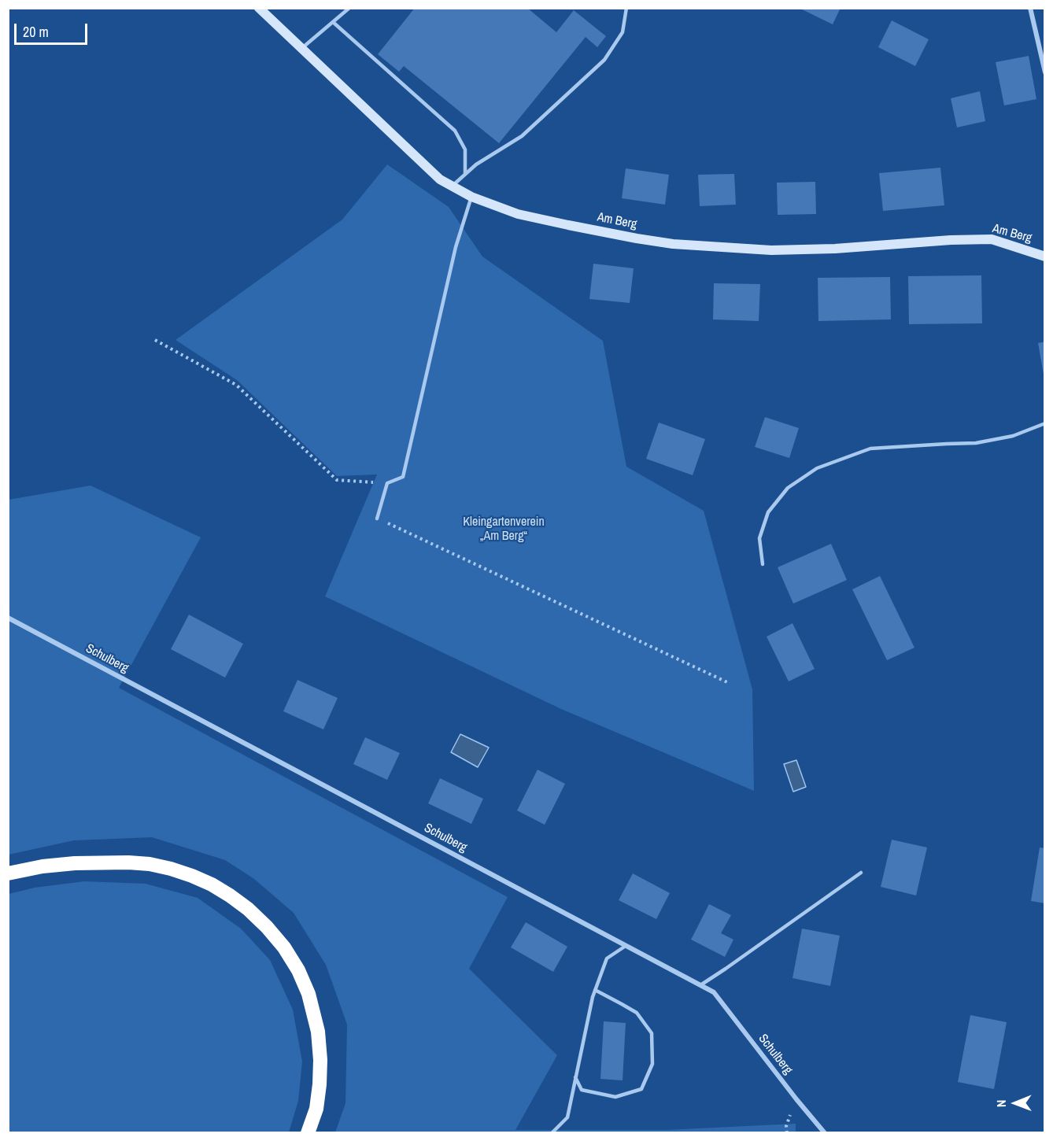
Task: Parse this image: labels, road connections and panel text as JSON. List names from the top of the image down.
{
  "streets": {
    "street": ["Am Berg", "Schulberg"]
  },
  "parks": ["Kleingartenverein „Am Berg“"],
  "scale_bar": "20 m",
  "north": "left"
}
